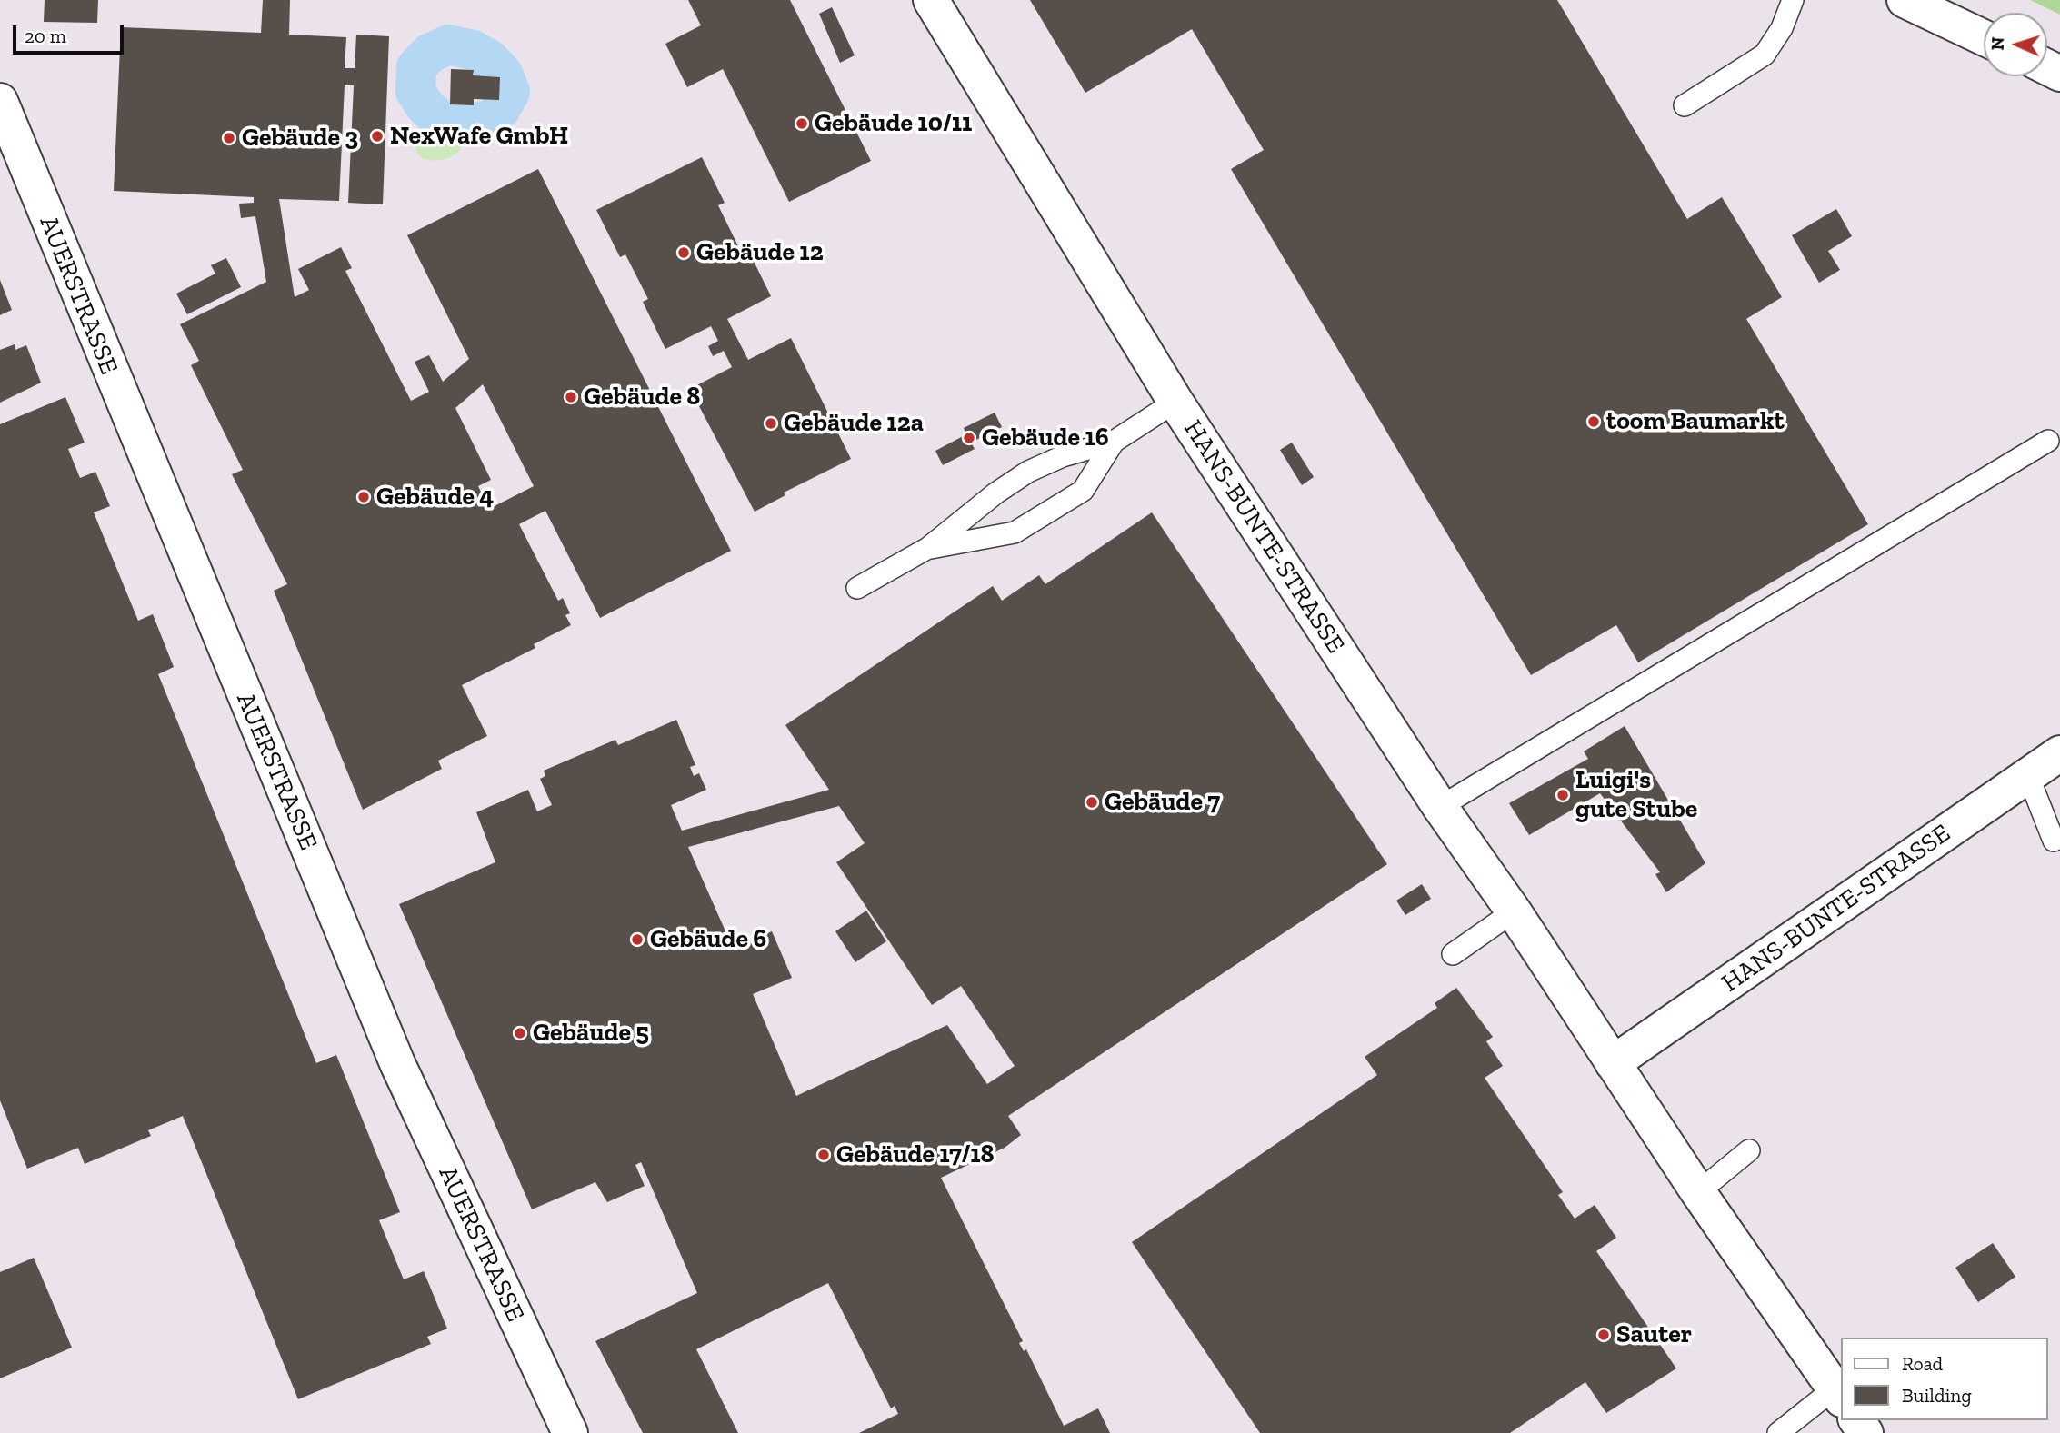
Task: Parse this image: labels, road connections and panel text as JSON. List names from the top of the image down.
{
  "streets": {
    "street": ["AUERSTRASSE", "HANS-BUNTE-STRASSE"]
  },
  "places": [
    "Gebäude 10/11",
    "NexWafe GmbH",
    "Gebäude 3",
    "Gebäude 12",
    "Gebäude 8",
    "toom Baumarkt",
    "Gebäude 12a",
    "Gebäude 16",
    "Gebäude 4",
    "Luigi's gute Stube",
    "Gebäude 7",
    "Gebäude 6",
    "Gebäude 5",
    "Gebäude 17/18",
    "Sauter"
  ],
  "legend": ["Road", "Building"],
  "scale_bar": "20 m",
  "north": "left"
}
